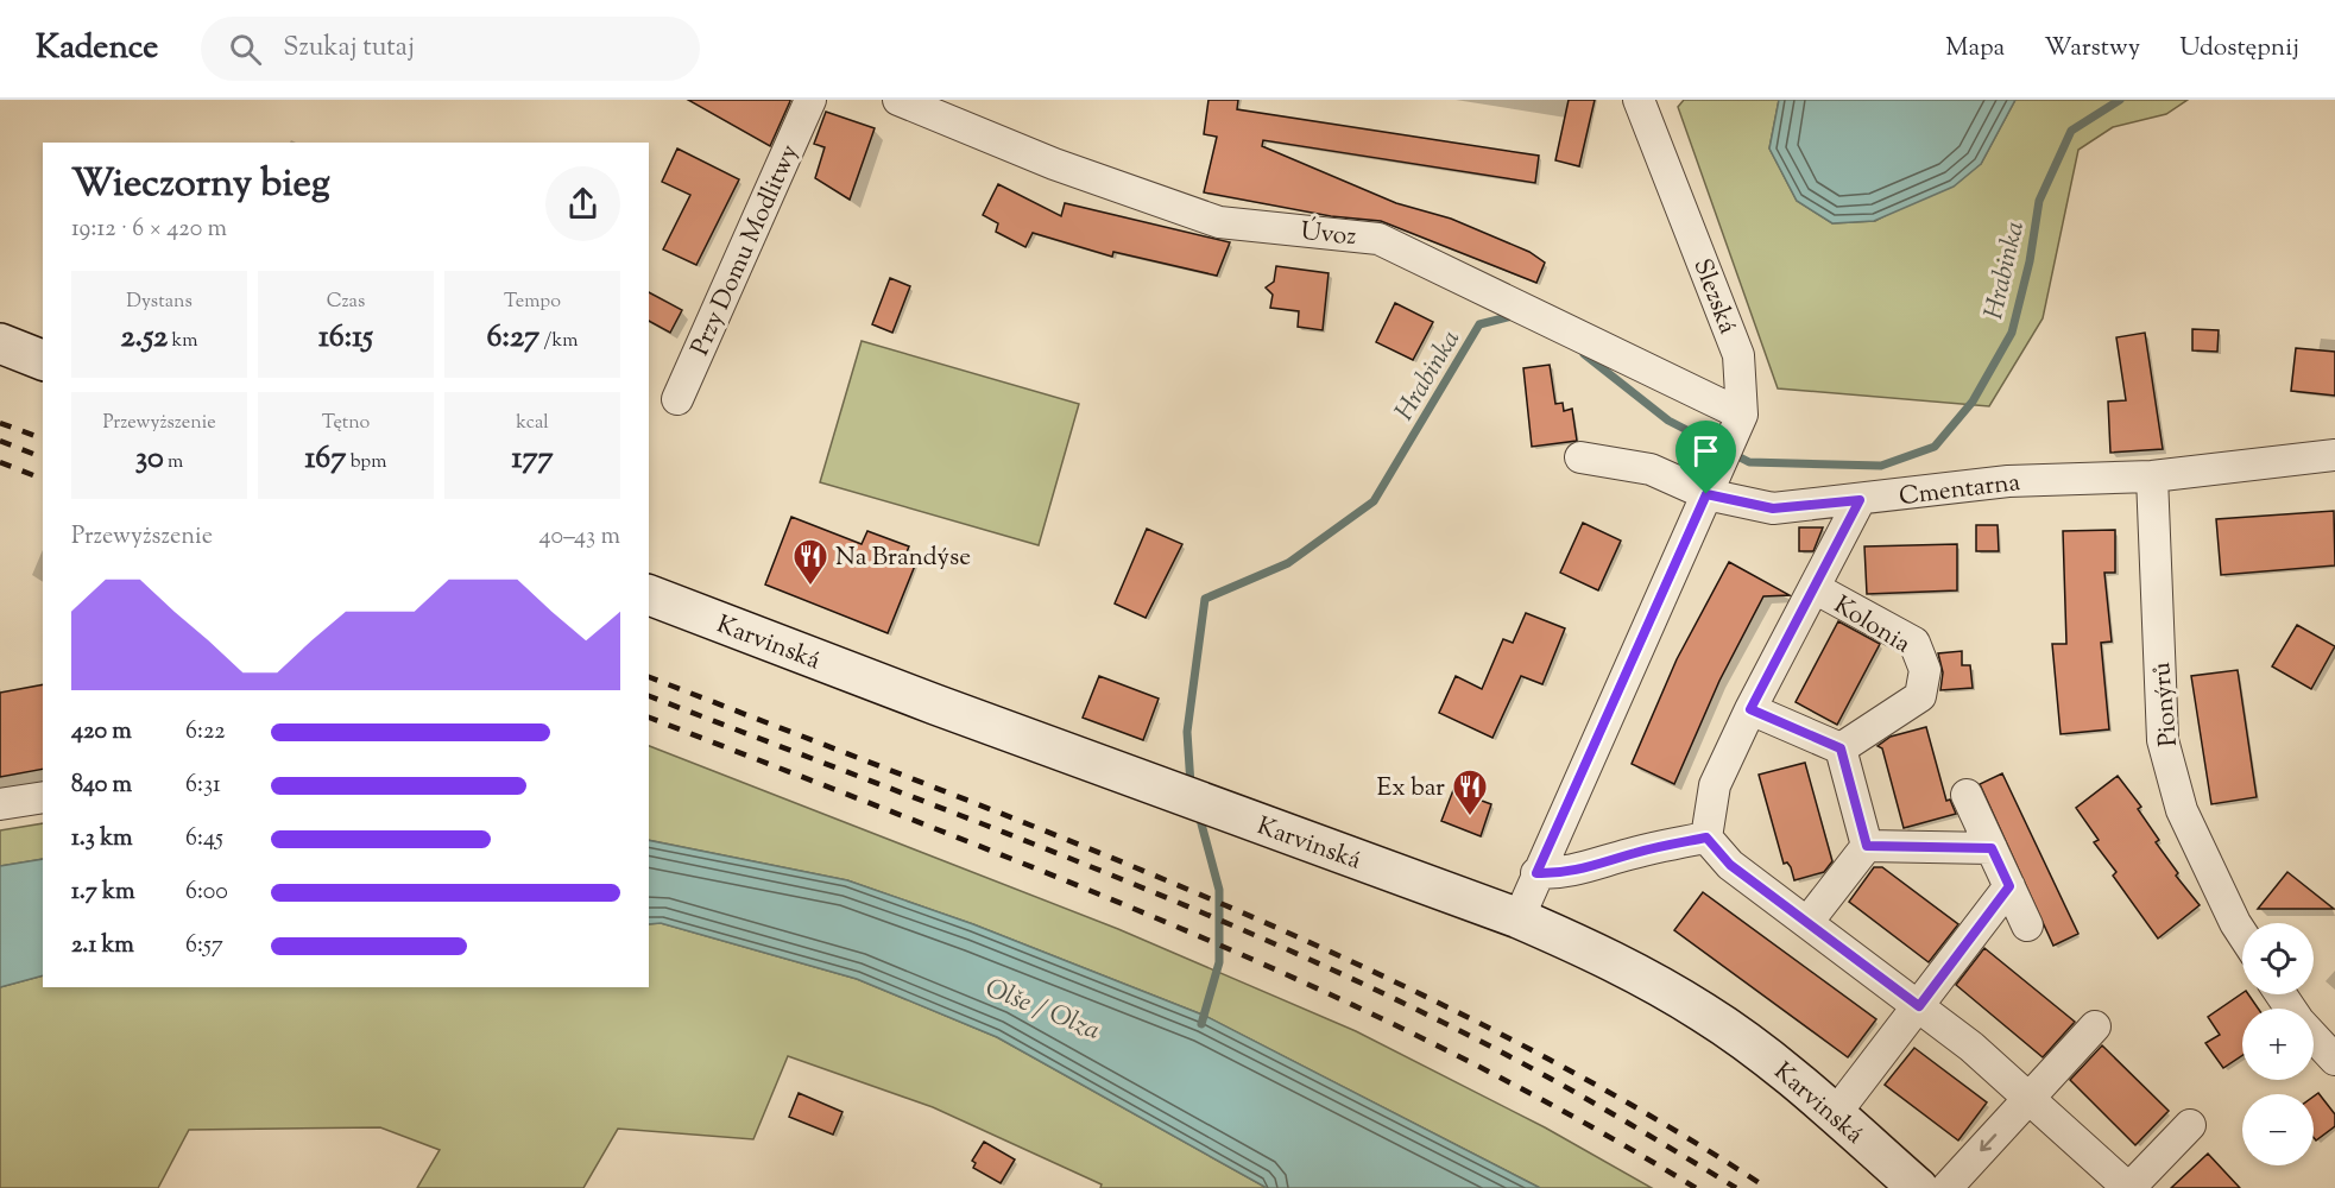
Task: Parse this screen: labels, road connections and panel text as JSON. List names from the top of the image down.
{
  "streets": {
    "main road": ["Karvinská"],
    "street": [
      "Úvoz",
      "Przy Domu Modlitwy",
      "Slezská",
      "Cmentarna",
      "Kolonia",
      "Pionýrů"
    ]
  },
  "crossings": [
    ["Úvoz", "Slezská"],
    ["Slezská", "Cmentarna"],
    ["Cmentarna", "Kolonia"],
    ["Cmentarna", "Pionýrů"]
  ],
  "water": ["Hrabinka", "Olše / Olza"],
  "places": {
    "restaurant": ["Na Brandýse", "Ex bar"]
  },
  "page": {
    "header": "Kadence",
    "search": "Szukaj tutaj",
    "nav": ["Mapa", "Warstwy", "Udostępnij"],
    "heading": ["Wieczorny bieg", "19:12 · 6 × 420 m"],
    "stats": [
      ["Dystans", "2.52 km"],
      ["Czas", "16:15"],
      ["Tempo", "6:27 /km"],
      ["Przewyższenie", "30 m"],
      ["Tętno", "167 bpm"],
      ["kcal", "177"]
    ],
    "chart": ["Przewyższenie", "40–43 m"],
    "list": [
      {
        "name": "420 m",
        "note": "6:22"
      },
      {
        "name": "840 m",
        "note": "6:31"
      },
      {
        "name": "1.3 km",
        "note": "6:45"
      },
      {
        "name": "1.7 km",
        "note": "6:00"
      },
      {
        "name": "2.1 km",
        "note": "6:57"
      }
    ],
    "map_buttons": ["+", "−"]
  }
}
